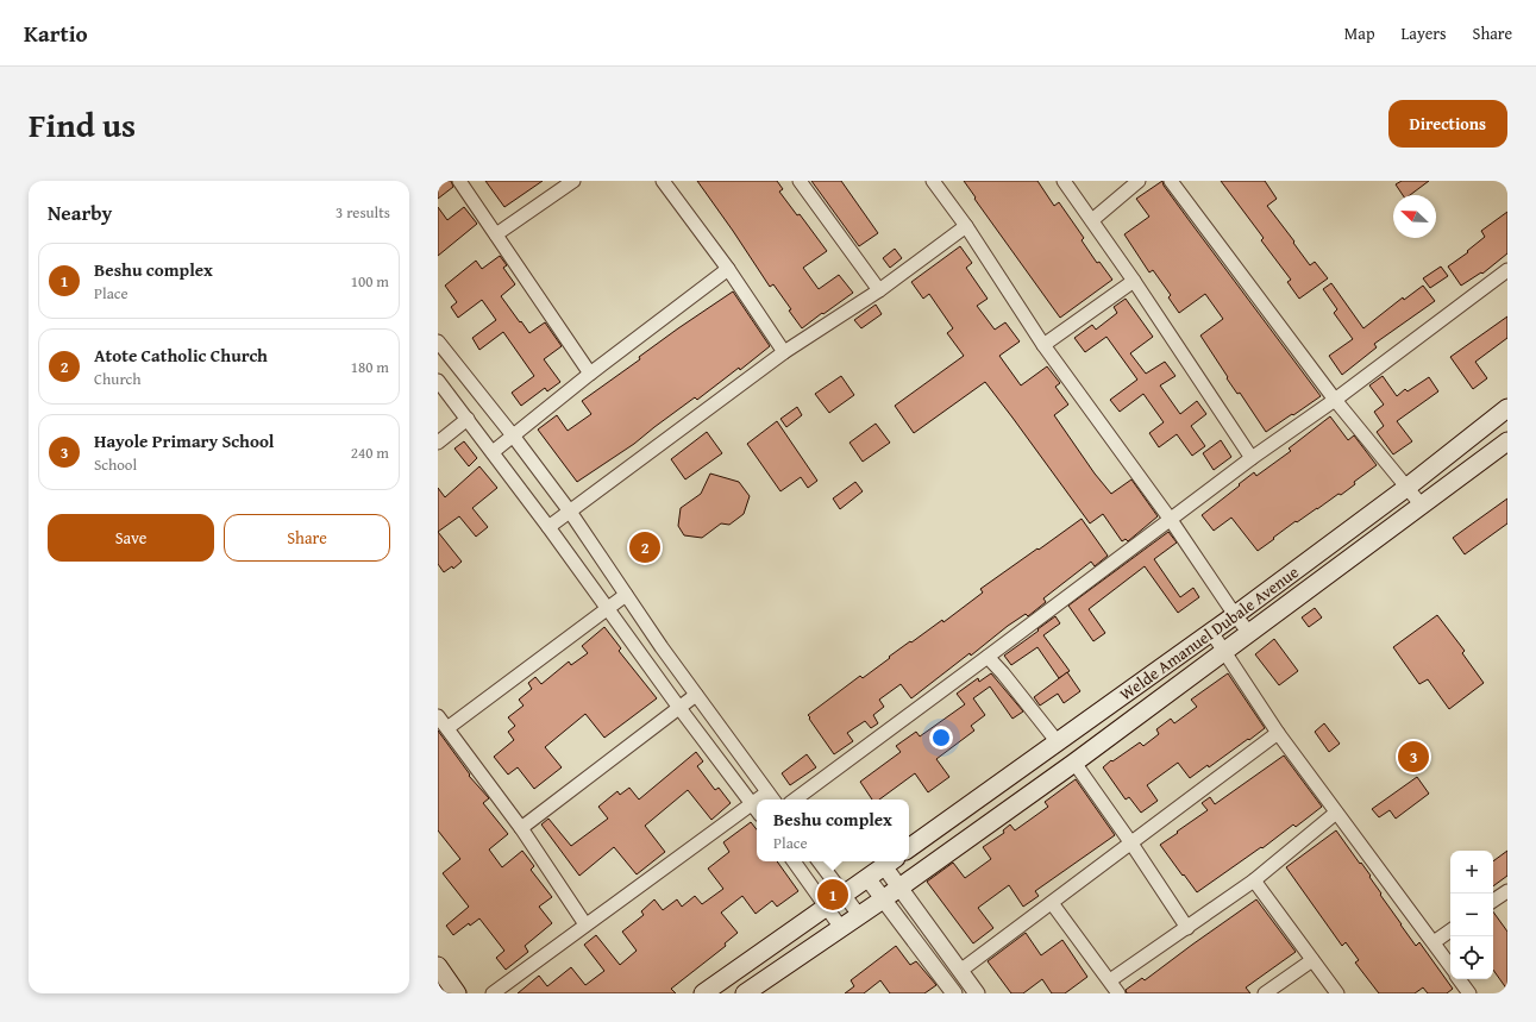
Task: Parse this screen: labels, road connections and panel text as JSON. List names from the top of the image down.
{
  "streets": {
    "main road": ["Welde Amanuel Dubale Avenue"]
  },
  "north": "top left",
  "page": {
    "header": "Kartio",
    "nav": ["Map", "Layers", "Share"],
    "title": "Find us",
    "buttons": [
      "Directions",
      ["Save", "Share"]
    ],
    "heading": ["Nearby", "3 results"],
    "list": [
      {
        "mark": "1",
        "name": "Beshu complex",
        "note": "Place",
        "value": "100 m"
      },
      {
        "mark": "2",
        "name": "Atote Catholic Church",
        "note": "Church",
        "value": "180 m"
      },
      {
        "mark": "3",
        "name": "Hayole Primary School",
        "note": "School",
        "value": "240 m"
      }
    ],
    "pins": ["2", "3", "1"],
    "popup": ["Beshu complex", "Place"],
    "map_buttons": ["+", "−"]
  }
}
